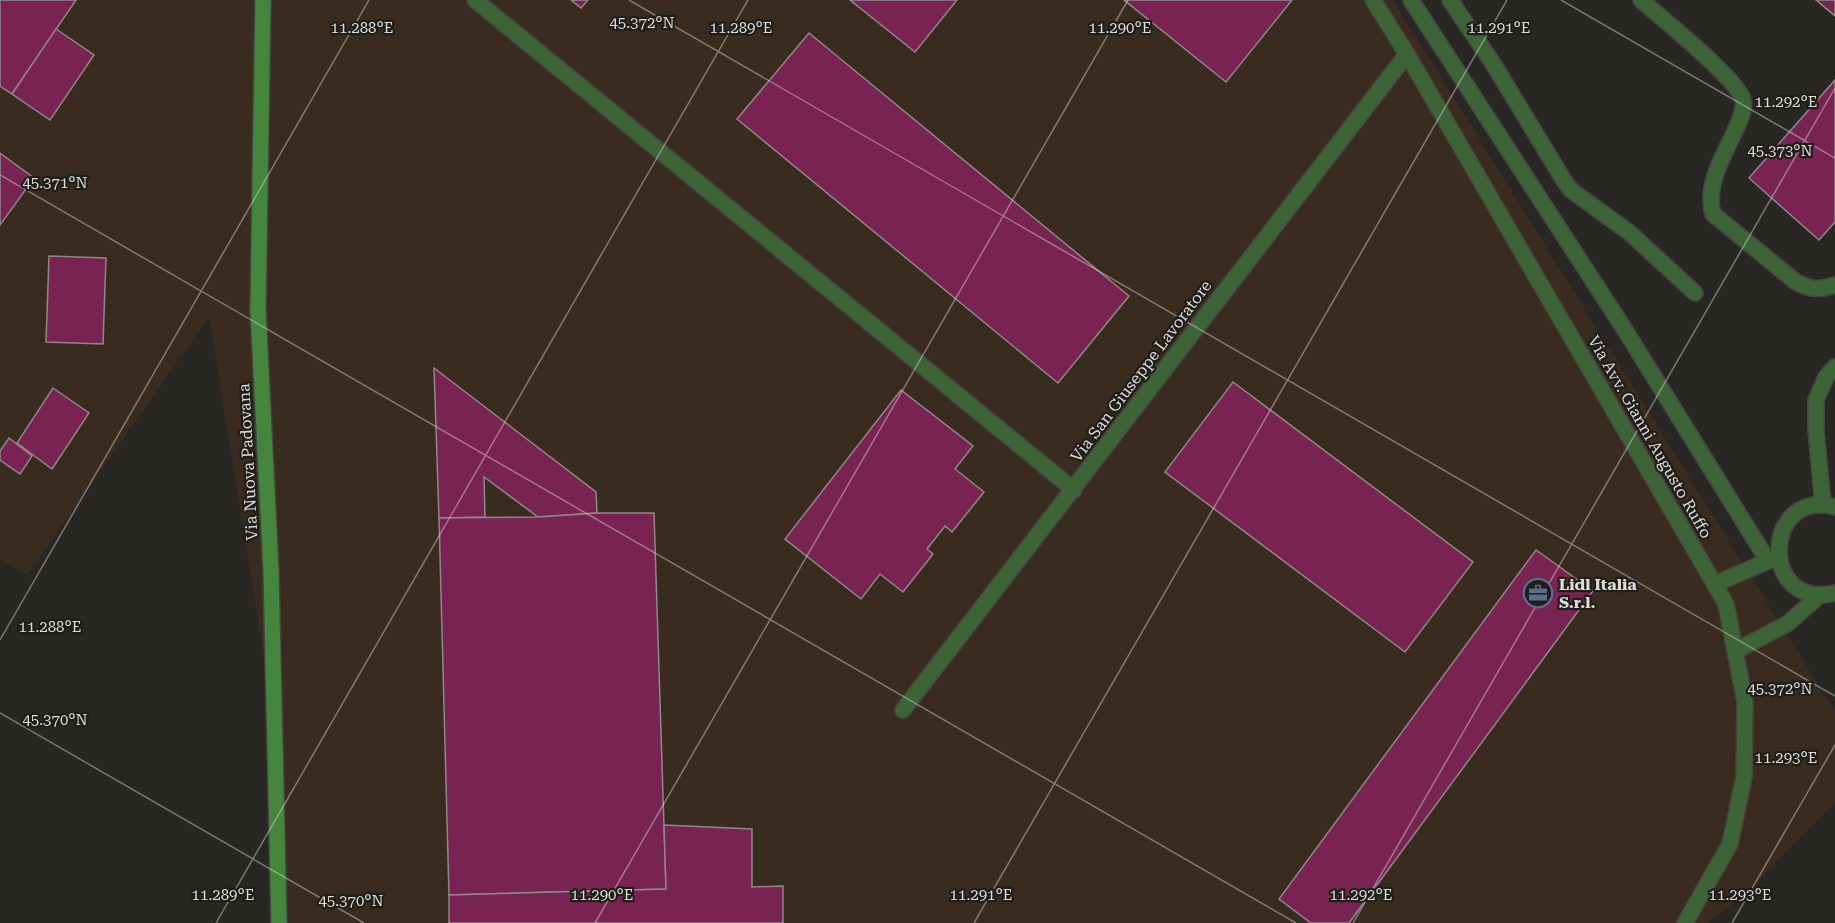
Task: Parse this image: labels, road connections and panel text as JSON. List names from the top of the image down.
{
  "streets": {
    "main road": ["Via Nuova Padovana"],
    "street": ["Via San Giuseppe Lavoratore", "Via Avv. Gianni Augusto Ruffo"]
  },
  "crossings": [
    ["Via San Giuseppe Lavoratore", "Via Avv. Gianni Augusto Ruffo"]
  ],
  "places": {
    "office": ["Lidl Italia S.r.l."]
  },
  "coordinates": [
    "45.372°N",
    "11.288°E",
    "11.289°E",
    "11.290°E",
    "11.291°E",
    "11.292°E",
    "45.373°N",
    "45.371°N",
    "45.370°N",
    "11.293°E"
  ]
}
